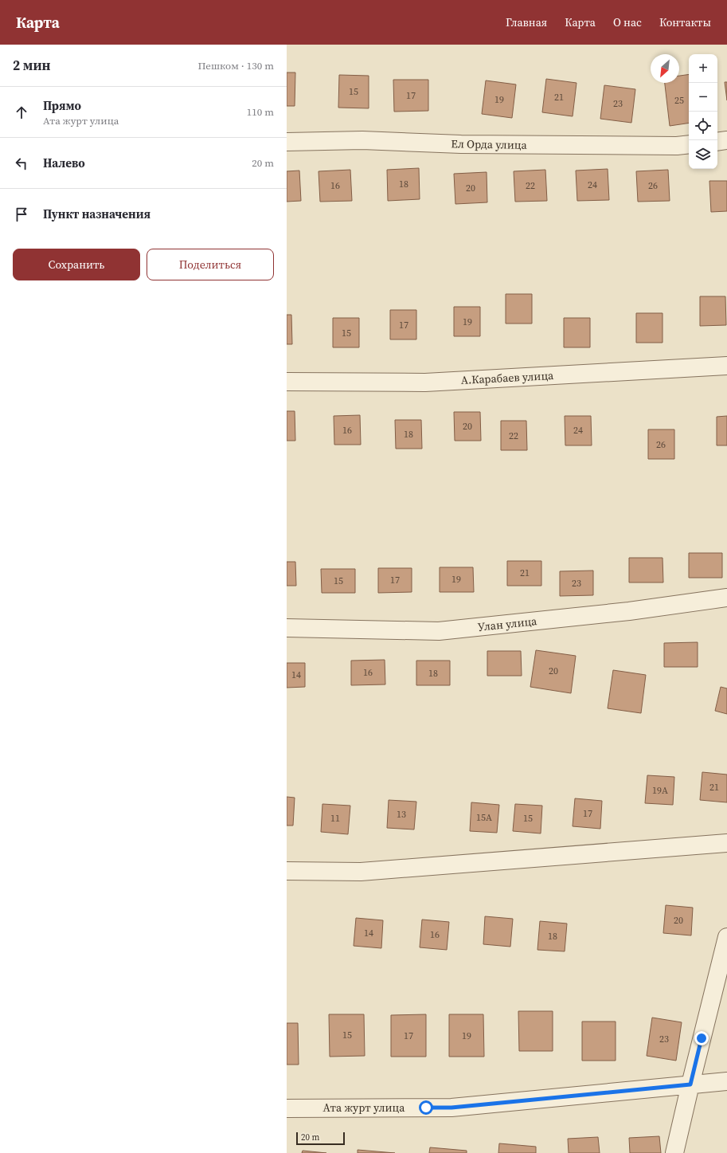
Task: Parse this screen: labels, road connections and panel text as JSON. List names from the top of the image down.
{
  "streets": {
    "street": [
      "Ел Орда улица",
      "А.Карабаев улица",
      "Улан улица",
      "Ата журт улица"
    ]
  },
  "house_numbers": [
    "15",
    "17",
    "21",
    "19",
    "25",
    "23",
    "18",
    "24",
    "16",
    "22",
    "26",
    "20",
    "19",
    "17",
    "15",
    "20",
    "16",
    "24",
    "18",
    "22",
    "26",
    "21",
    "19",
    "17",
    "15",
    "23",
    "20",
    "16",
    "18",
    "14",
    "21",
    "19А",
    "17",
    "13",
    "15А",
    "11",
    "15",
    "20",
    "14",
    "16",
    "18",
    "15",
    "17",
    "19",
    "23"
  ],
  "scale_bar": "20 m",
  "north": "bottom left",
  "page": {
    "header": "Карта",
    "nav": [
      "Главная",
      "Карта",
      "О нас",
      "Контакты"
    ],
    "heading": ["2 мин", "Пешком · 130 m"],
    "map_buttons": ["+", "−"],
    "list": [
      ["Прямо", "Ата журт улица", "110 m"],
      ["Налево", "20 m"],
      "Пункт назначения"
    ],
    "buttons": ["Сохранить", "Поделиться"],
    "scale": "20 m"
  }
}
